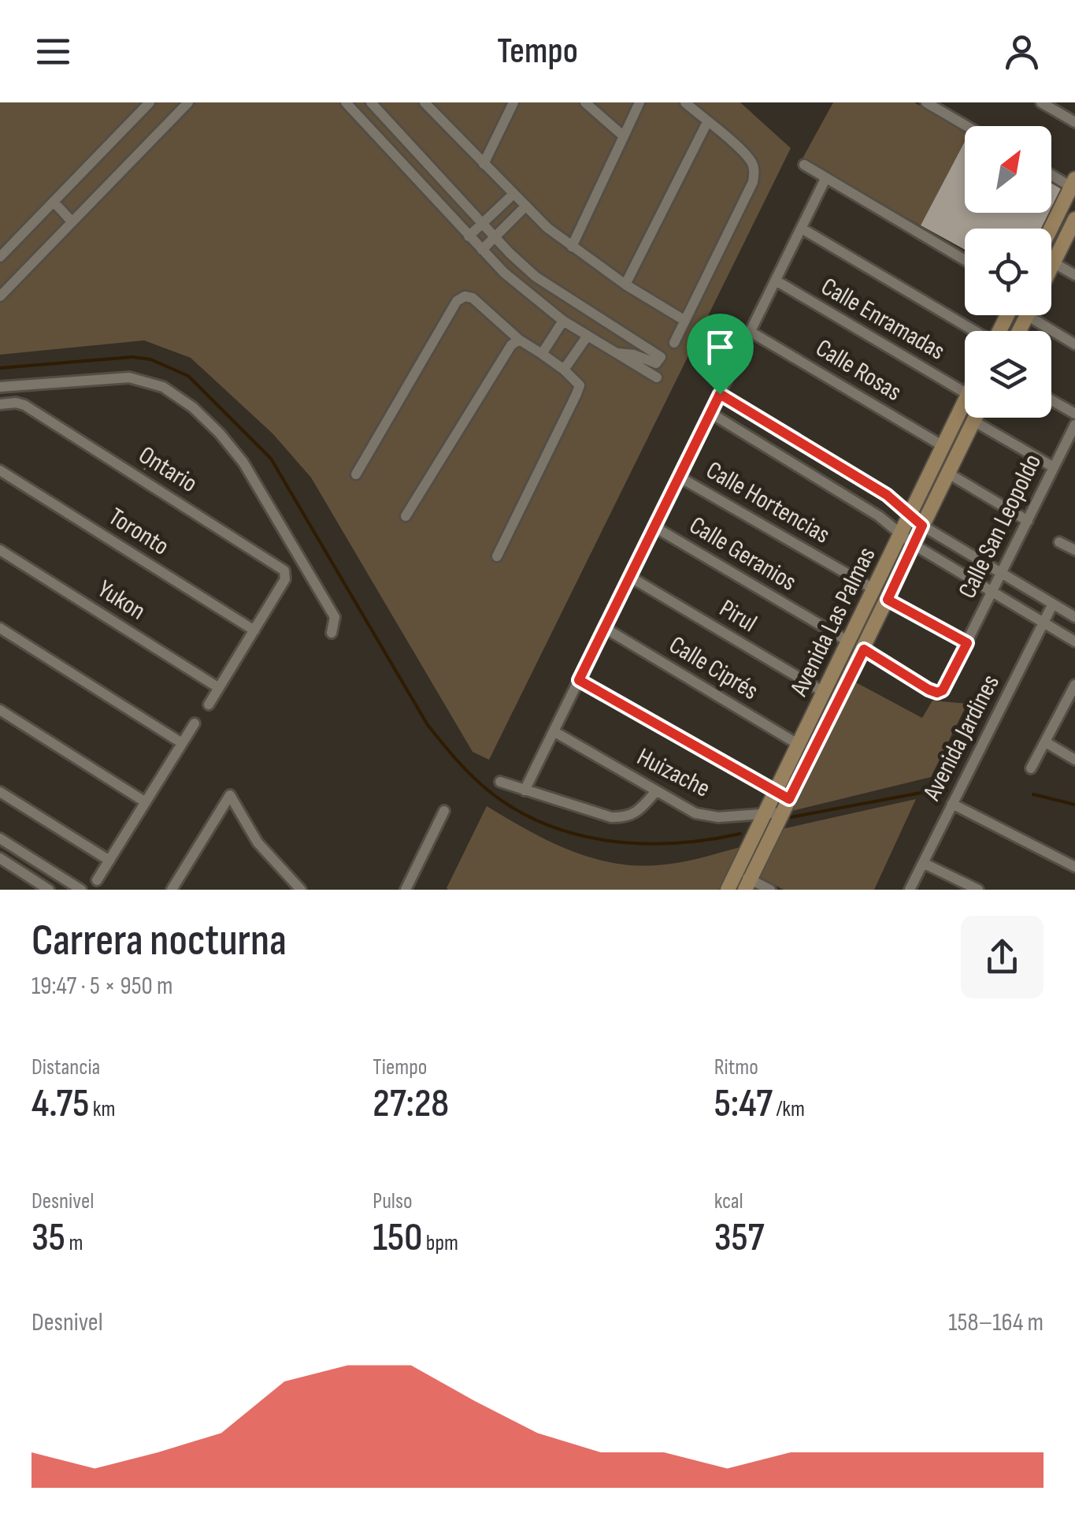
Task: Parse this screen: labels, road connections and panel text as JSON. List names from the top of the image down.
{
  "streets": {
    "street": [
      "Calle Enramadas",
      "Calle Rosas",
      "Ontario",
      "Calle Hortencias",
      "Calle San Leopoldo",
      "Toronto",
      "Calle Geranios",
      "Yukon",
      "Pirul",
      "Avenida Las Palmas",
      "Calle Ciprés",
      "Avenida Jardines",
      "Huizache"
    ]
  },
  "crossings": [
    ["Calle Rosas", "Avenida Las Palmas"],
    ["Ontario", "Toronto"],
    ["Calle Hortencias", "Calle San Leopoldo"],
    ["Calle Hortencias", "Avenida Las Palmas"],
    ["Calle San Leopoldo", "Avenida Las Palmas"],
    ["Calle Geranios", "Avenida Las Palmas"],
    ["Pirul", "Avenida Las Palmas"],
    ["Avenida Las Palmas", "Calle Ciprés"],
    ["Avenida Las Palmas", "Huizache"]
  ],
  "north": "top right",
  "page": {
    "header": "Tempo",
    "heading": ["Carrera nocturna", "19:47 · 5 × 950 m"],
    "stats": [
      ["Distancia", "4.75 km"],
      ["Tiempo", "27:28"],
      ["Ritmo", "5:47 /km"],
      ["Desnivel", "35 m"],
      ["Pulso", "150 bpm"],
      ["kcal", "357"]
    ],
    "chart": ["Desnivel", "158–164 m"]
  }
}
